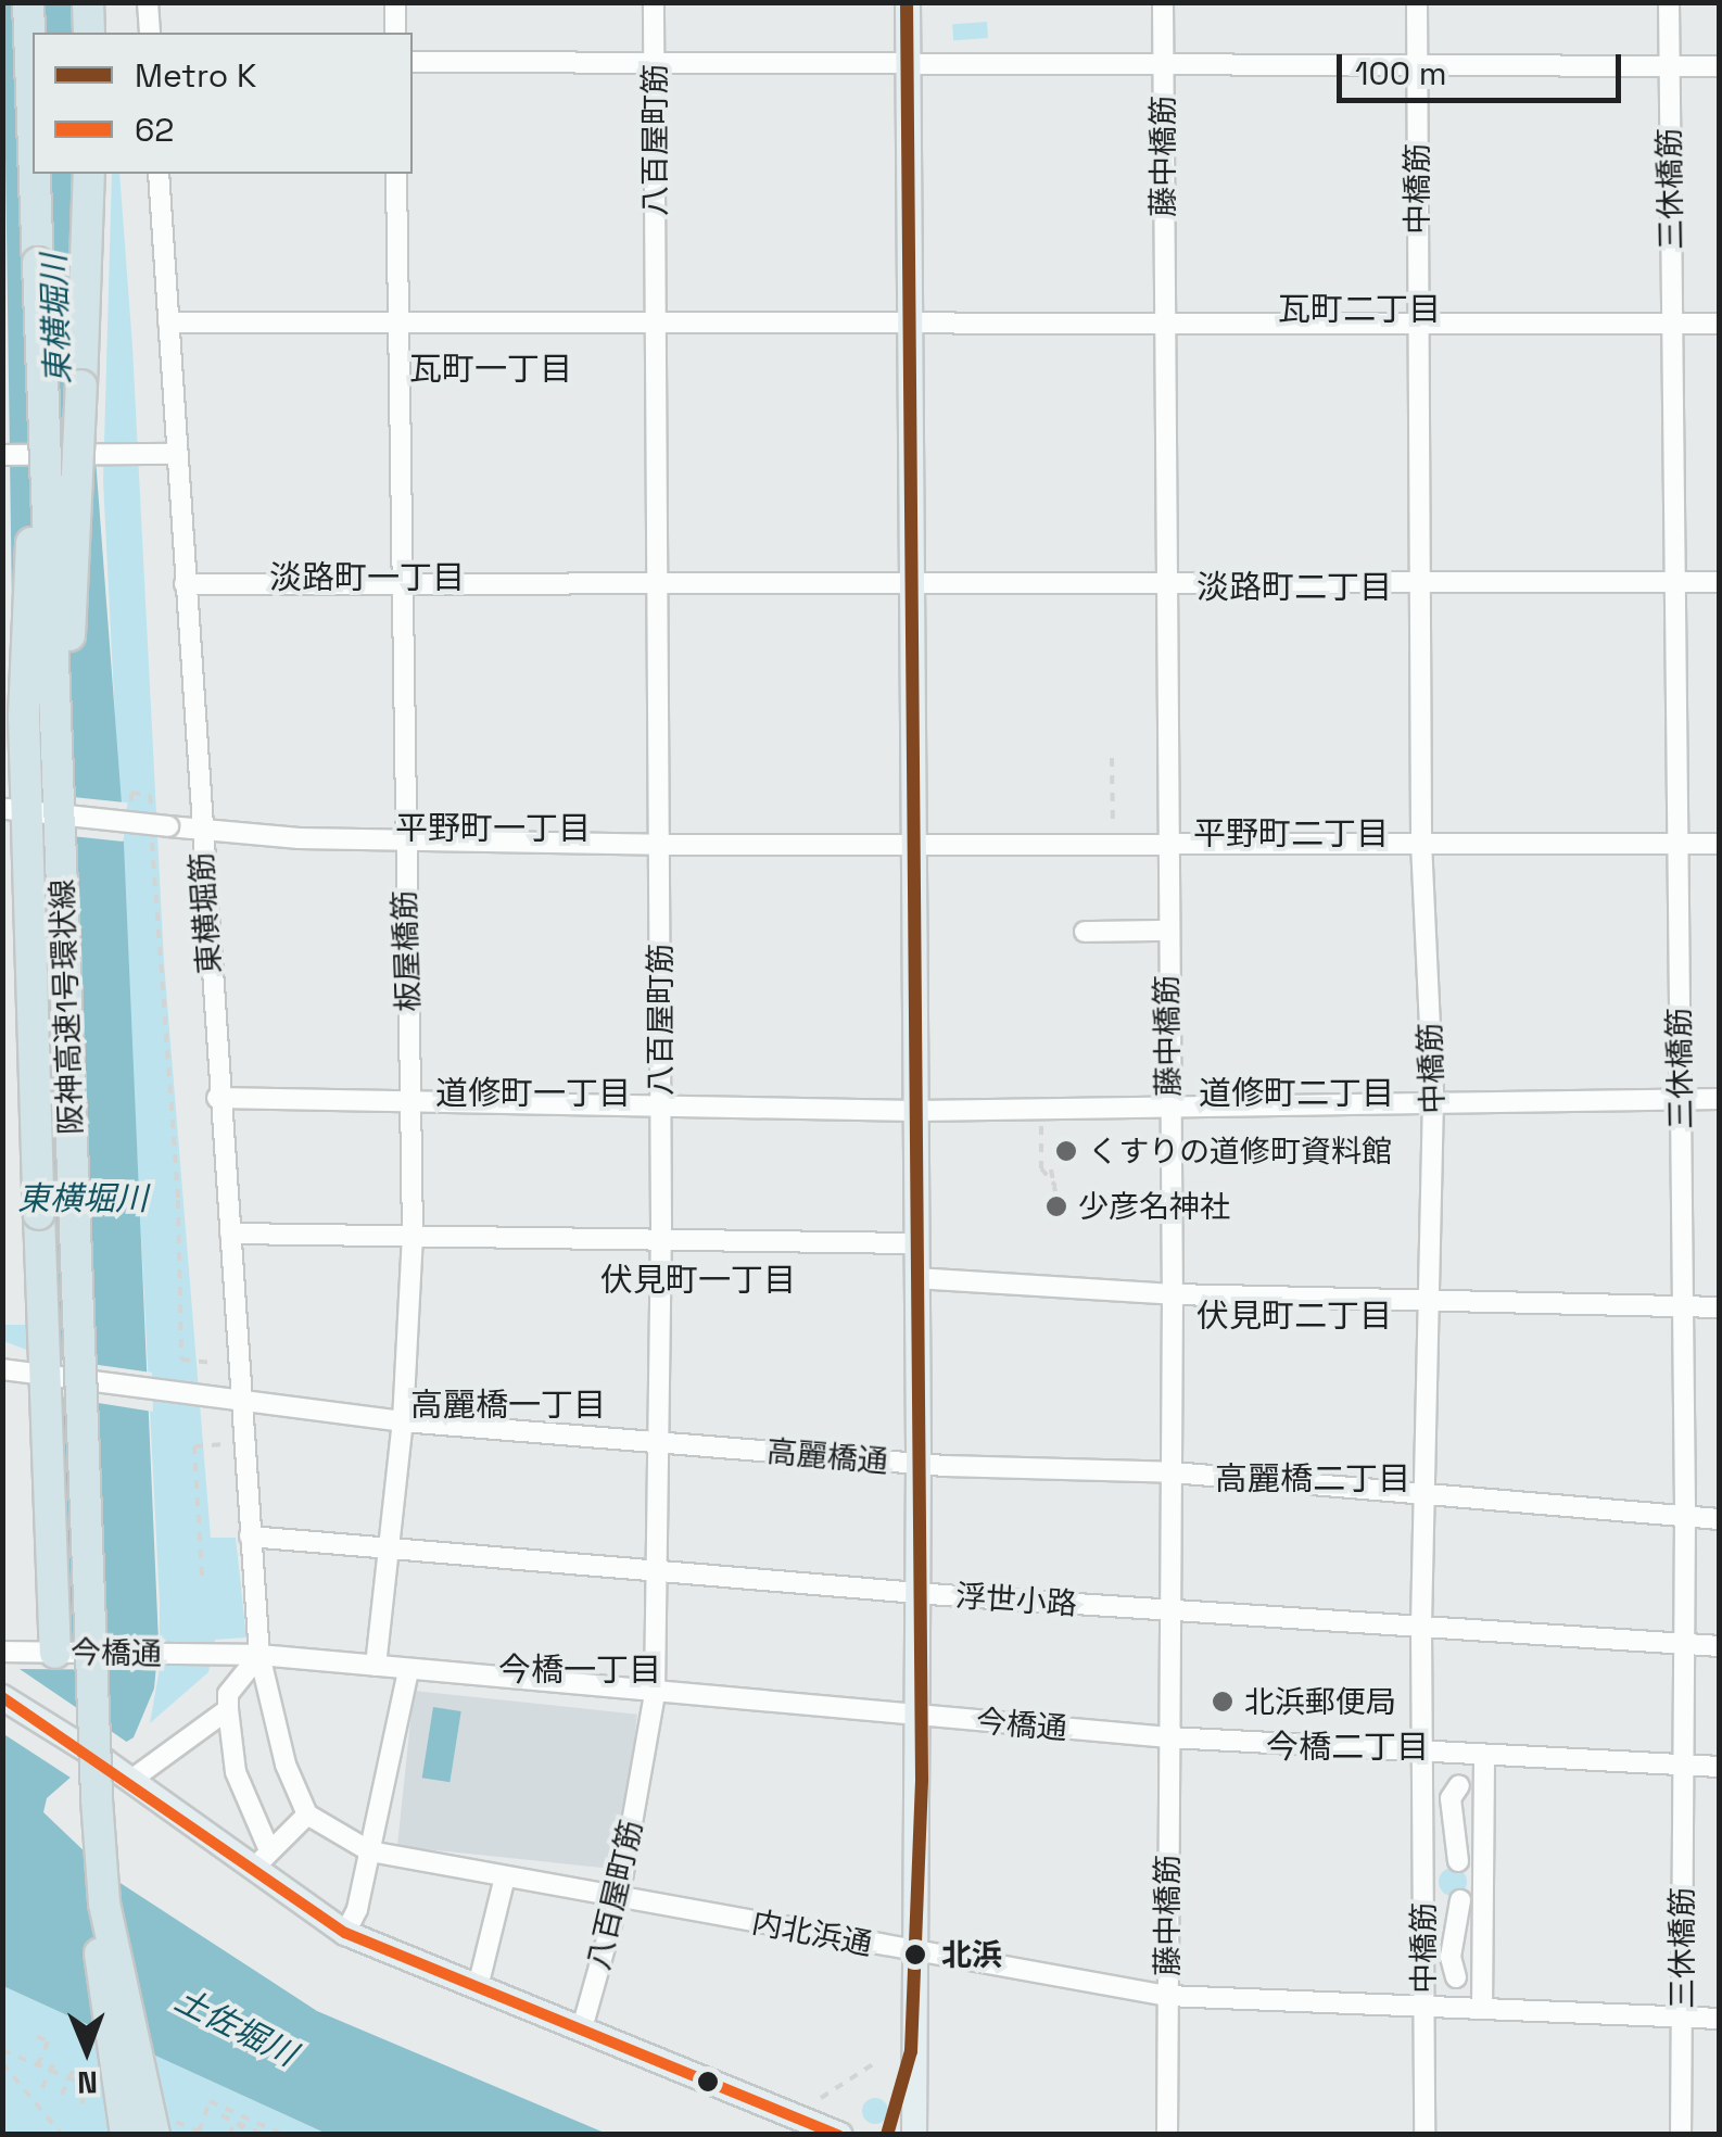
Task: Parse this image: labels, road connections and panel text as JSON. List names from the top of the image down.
{
  "streets": {
    "highway": ["阪神高速1号環状線"],
    "street": [
      "八百屋町筋",
      "藤中橋筋",
      "中橋筋",
      "三休橋筋",
      "東横堀筋",
      "板屋橋筋",
      "高麗橋通",
      "浮世小路",
      "今橋通",
      "内北浜通"
    ]
  },
  "crossings": [
    ["八百屋町筋", "高麗橋通"],
    ["八百屋町筋", "浮世小路"],
    ["八百屋町筋", "今橋通"],
    ["八百屋町筋", "内北浜通"],
    ["藤中橋筋", "高麗橋通"],
    ["藤中橋筋", "浮世小路"],
    ["藤中橋筋", "今橋通"],
    ["藤中橋筋", "内北浜通"],
    ["中橋筋", "高麗橋通"],
    ["中橋筋", "浮世小路"],
    ["中橋筋", "今橋通"],
    ["中橋筋", "内北浜通"],
    ["三休橋筋", "高麗橋通"],
    ["三休橋筋", "浮世小路"],
    ["三休橋筋", "今橋通"],
    ["三休橋筋", "内北浜通"],
    ["東横堀筋", "高麗橋通"],
    ["東横堀筋", "浮世小路"],
    ["東横堀筋", "今橋通"],
    ["東横堀筋", "内北浜通"],
    ["板屋橋筋", "高麗橋通"],
    ["板屋橋筋", "浮世小路"],
    ["板屋橋筋", "今橋通"]
  ],
  "districts": [
    "瓦町二丁目",
    "瓦町一丁目",
    "淡路町一丁目",
    "淡路町二丁目",
    "平野町一丁目",
    "平野町二丁目",
    "道修町一丁目",
    "道修町二丁目",
    "伏見町一丁目",
    "伏見町二丁目",
    "高麗橋一丁目",
    "高麗橋二丁目",
    "今橋一丁目",
    "今橋二丁目"
  ],
  "water": ["東横堀川", "土佐堀川"],
  "places": [
    "くすりの道修町資料館",
    "少彦名神社",
    "北浜郵便局",
    "北浜"
  ],
  "lines": ["metro line K", "transit line 62"],
  "legend": ["Metro K", "62"],
  "scale_bar": "100 m",
  "north": "bottom"
}
